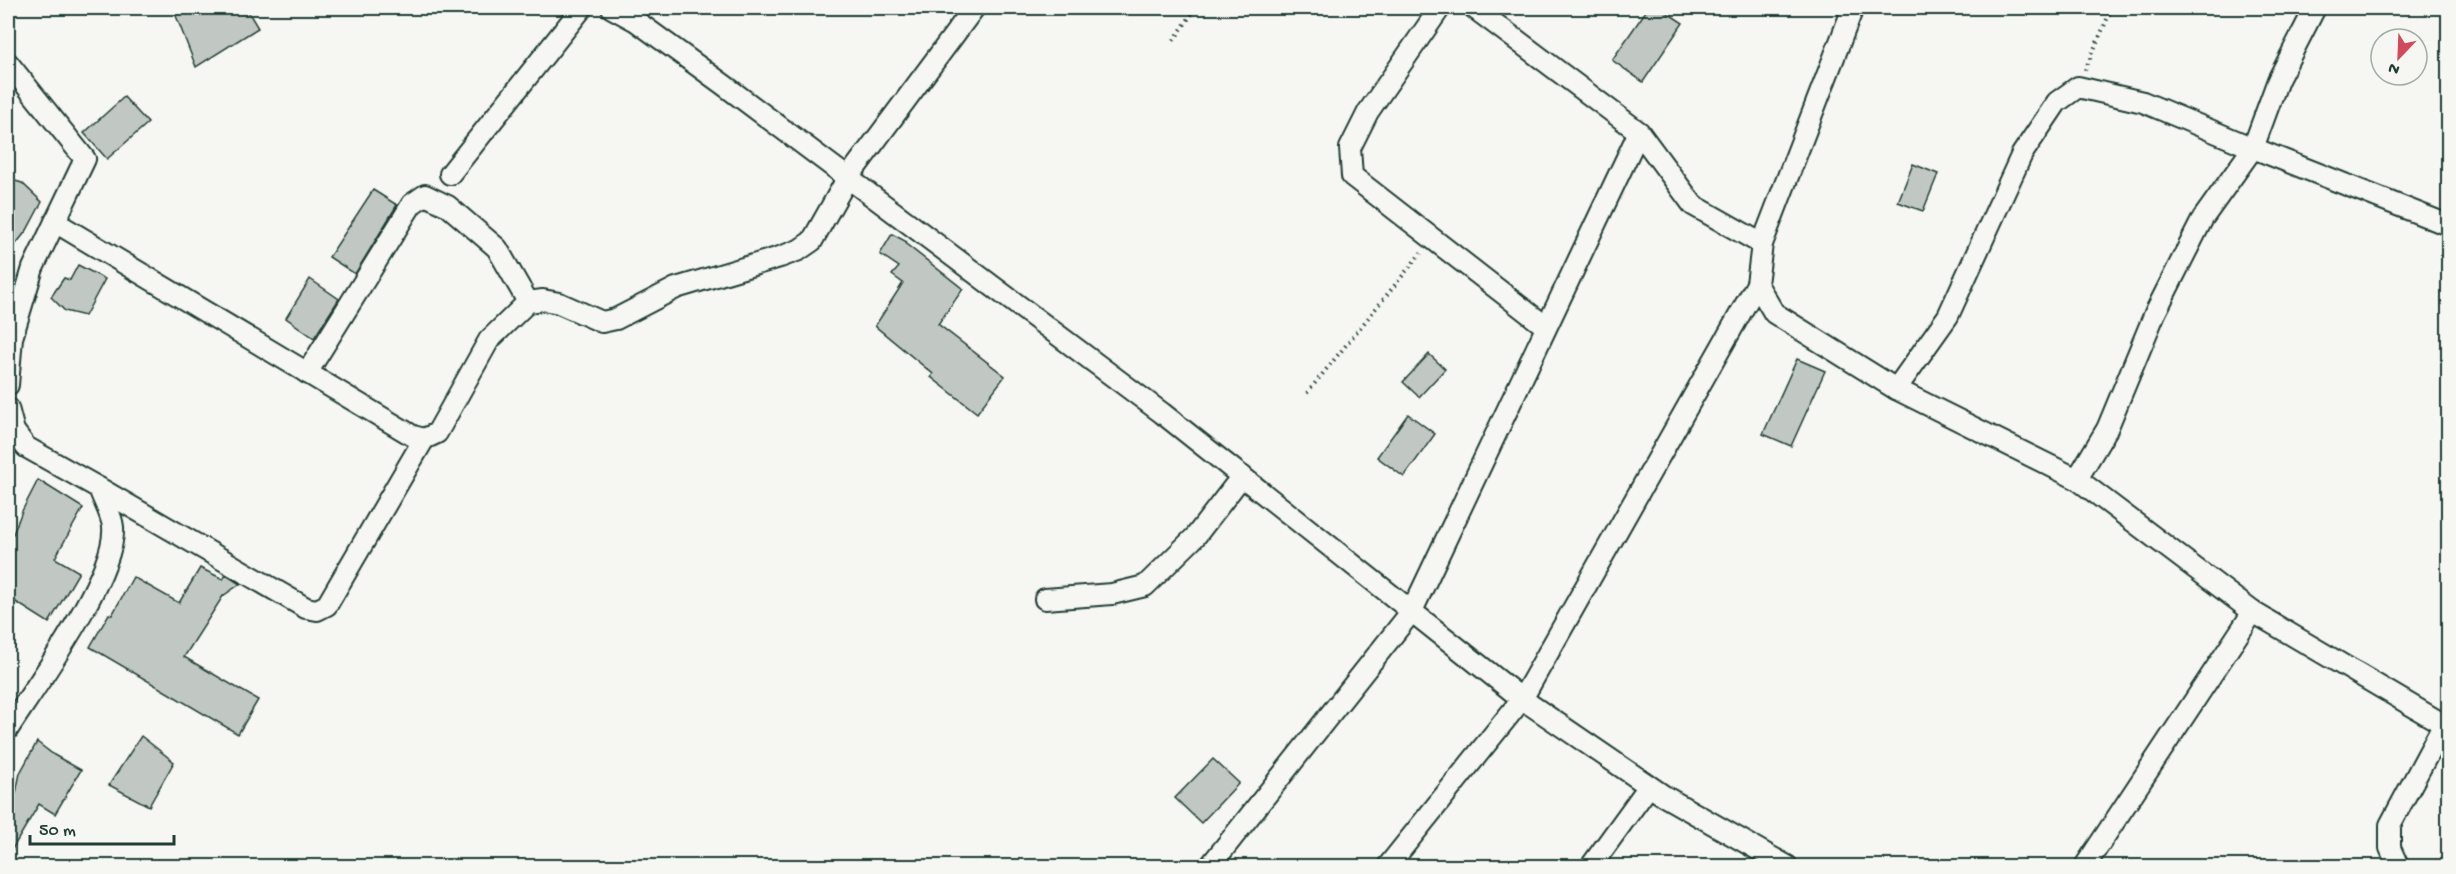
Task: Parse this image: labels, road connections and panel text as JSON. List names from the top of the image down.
{
  "scale_bar": "50 m",
  "north": "bottom left"
}
